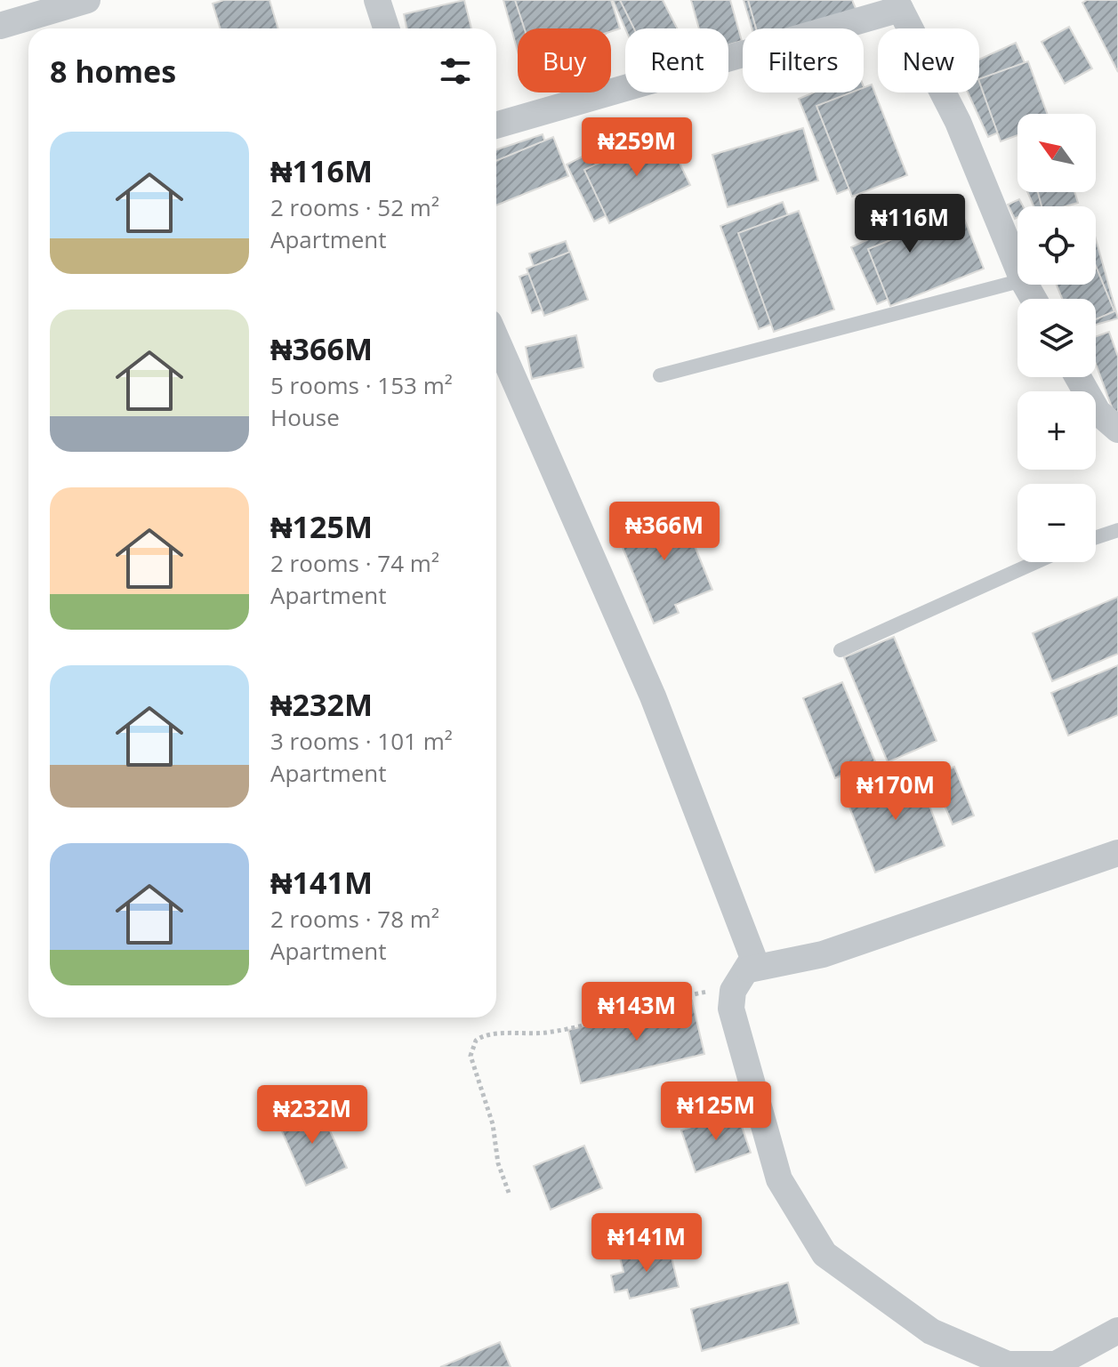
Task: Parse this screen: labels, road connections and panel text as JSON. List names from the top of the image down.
{
  "north": "top left",
  "page": {
    "chip": [
      "Buy",
      "Rent",
      "Filters",
      "New"
    ],
    "heading": "8 homes",
    "map_buttons": ["+", "−"],
    "list": [
      {
        "name": "₦116M",
        "note": "2 rooms · 52 m² · Apartment"
      },
      {
        "name": "₦366M",
        "note": "5 rooms · 153 m² · House"
      },
      {
        "name": "₦125M",
        "note": "2 rooms · 74 m² · Apartment"
      },
      {
        "name": "₦232M",
        "note": "3 rooms · 101 m² · Apartment"
      },
      {
        "name": "₦141M",
        "note": "2 rooms · 78 m² · Apartment"
      }
    ],
    "price": [
      "₦259M",
      "₦116M",
      "₦366M",
      "₦170M",
      "₦143M",
      "₦125M",
      "₦232M",
      "₦141M"
    ]
  }
}
